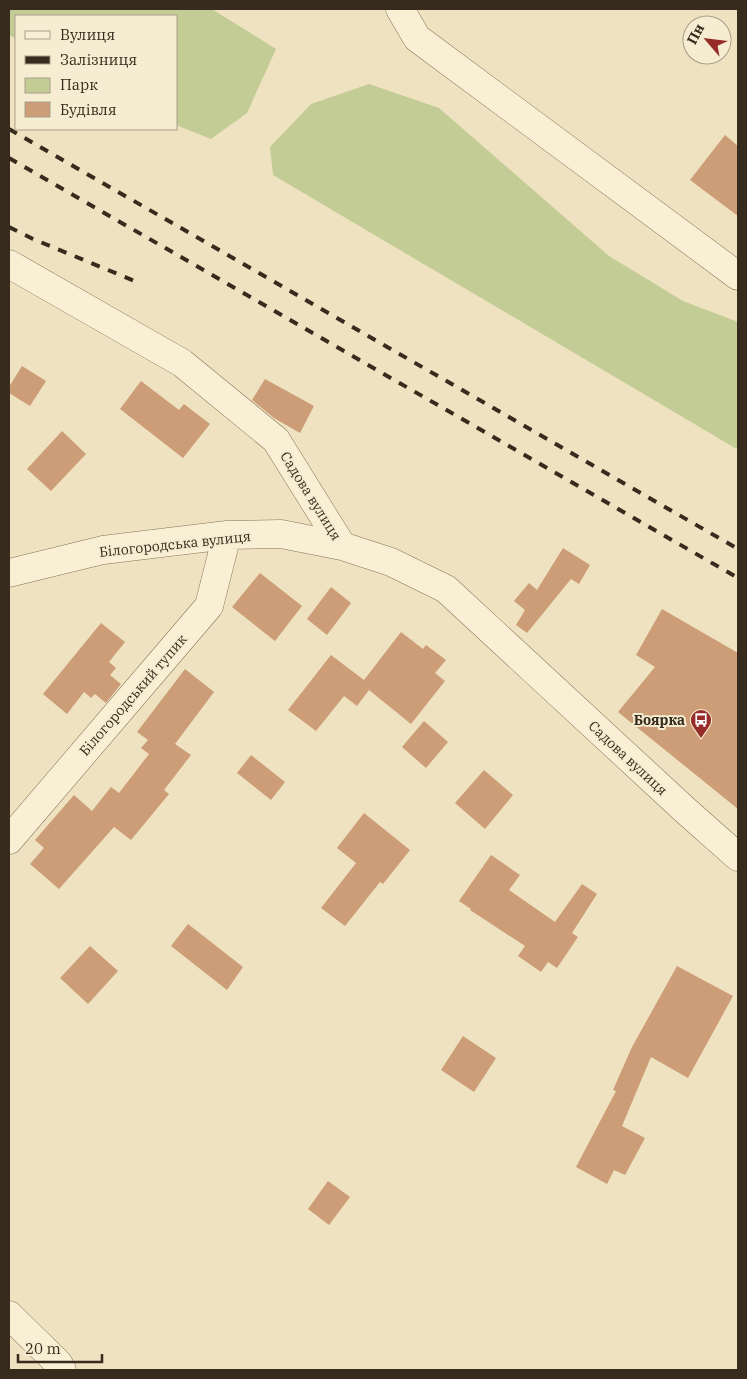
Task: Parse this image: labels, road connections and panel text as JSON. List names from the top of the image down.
{
  "streets": {
    "street": ["Садова вулиця", "Білогородська вулиця", "Білогородський тупик"]
  },
  "crossings": [
    ["Садова вулиця", "Білогородська вулиця"],
    ["Білогородська вулиця", "Білогородський тупик"]
  ],
  "places": {
    "bus stop": ["Боярка"]
  },
  "legend": [
    "Вулиця",
    "Залізниця",
    "Парк",
    "Будівля"
  ],
  "scale_bar": "20 m",
  "north": "top left"
}
